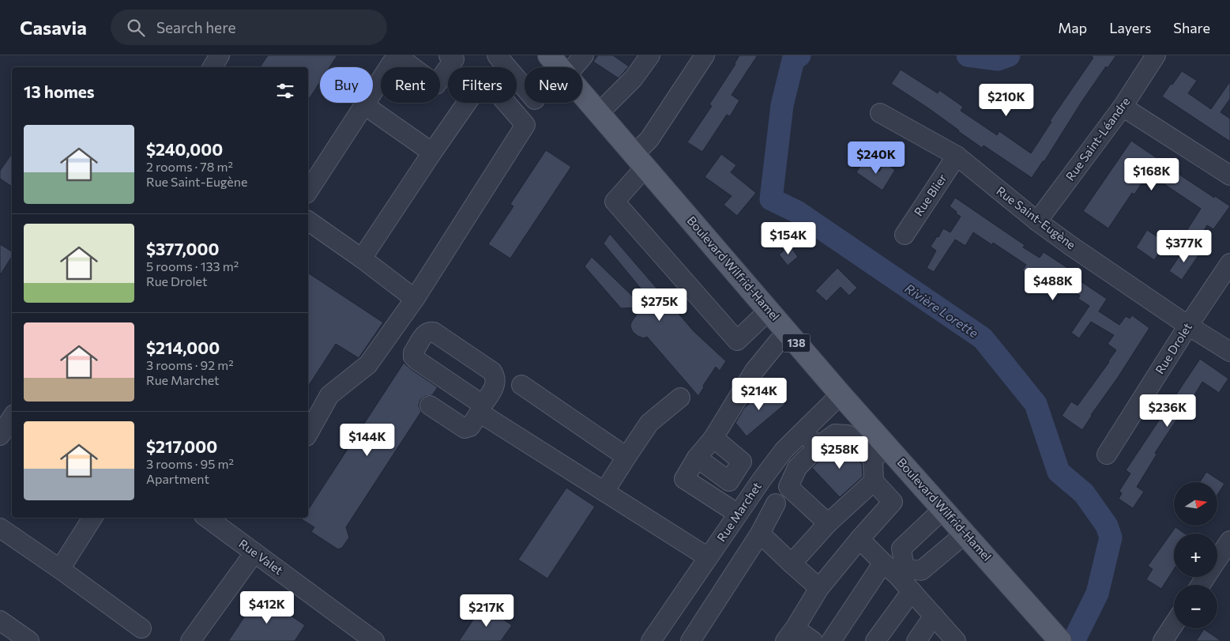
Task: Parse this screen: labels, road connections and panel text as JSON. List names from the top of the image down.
{
  "streets": {
    "main road": ["Boulevard Wilfrid-Hamel", "138"],
    "street": [
      "Rue Saint-Léandre",
      "Rue Blier",
      "Rue Saint-Eugène",
      "Rue Drolet",
      "Rue Marchet",
      "Rue Valet"
    ]
  },
  "crossings": [
    ["Rue Saint-Léandre", "Rue Saint-Eugène"],
    ["Rue Blier", "Rue Saint-Eugène"],
    ["Rue Saint-Eugène", "Rue Drolet"],
    ["Boulevard Wilfrid-Hamel", "Rue Marchet"]
  ],
  "water": ["Rivière Lorette"],
  "north": "right",
  "page": {
    "header": "Casavia",
    "search": "Search here",
    "nav": ["Map", "Layers", "Share"],
    "chip": [
      "Buy",
      "Rent",
      "Filters",
      "New"
    ],
    "heading": "13 homes",
    "price": [
      "$210K",
      "$240K",
      "$168K",
      "$154K",
      "$377K",
      "$488K",
      "$275K",
      "$214K",
      "$236K",
      "$144K",
      "$258K",
      "$412K",
      "$217K"
    ],
    "list": [
      {
        "name": "$240,000",
        "note": "2 rooms · 78 m² · Rue Saint-Eugène"
      },
      {
        "name": "$377,000",
        "note": "5 rooms · 133 m² · Rue Drolet"
      },
      {
        "name": "$214,000",
        "note": "3 rooms · 92 m² · Rue Marchet"
      },
      {
        "name": "$217,000",
        "note": "3 rooms · 95 m² · Apartment"
      }
    ],
    "map_buttons": ["+", "−"]
  }
}
